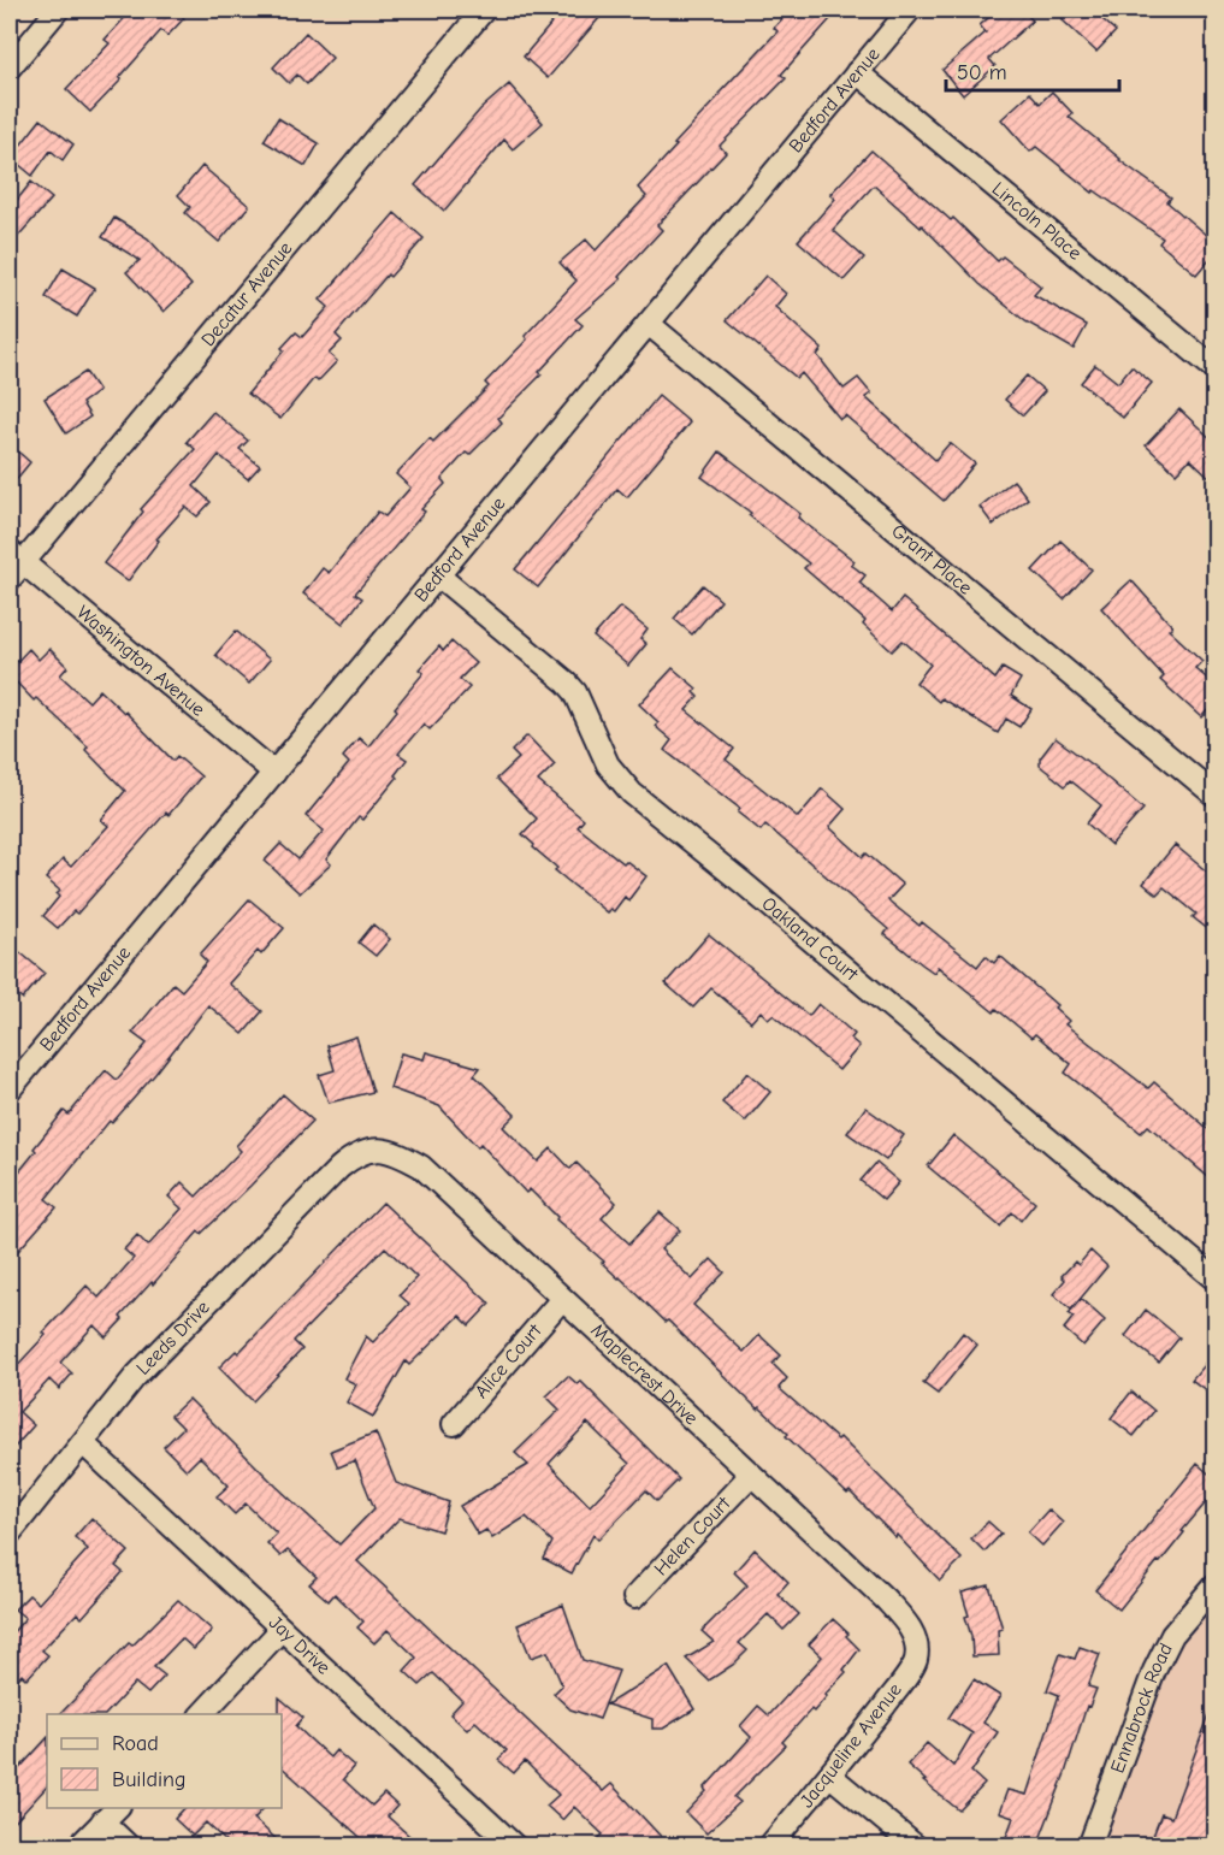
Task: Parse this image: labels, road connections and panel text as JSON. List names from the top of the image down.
{
  "streets": {
    "street": [
      "Bedford Avenue",
      "Lincoln Place",
      "Decatur Avenue",
      "Grant Place",
      "Washington Avenue",
      "Oakland Court",
      "Leeds Drive",
      "Alice Court",
      "Maplecrest Drive",
      "Helen Court",
      "Jay Drive",
      "Ennabrock Road",
      "Jacqueline Avenue"
    ]
  },
  "crossings": [
    ["Bedford Avenue", "Lincoln Place"],
    ["Bedford Avenue", "Grant Place"],
    ["Bedford Avenue", "Washington Avenue"],
    ["Bedford Avenue", "Oakland Court"],
    ["Decatur Avenue", "Washington Avenue"],
    ["Leeds Drive", "Maplecrest Drive"],
    ["Leeds Drive", "Jay Drive"],
    ["Alice Court", "Maplecrest Drive"],
    ["Maplecrest Drive", "Helen Court"],
    ["Maplecrest Drive", "Jacqueline Avenue"]
  ],
  "legend": ["Road", "Building"],
  "scale_bar": "50 m"
}
